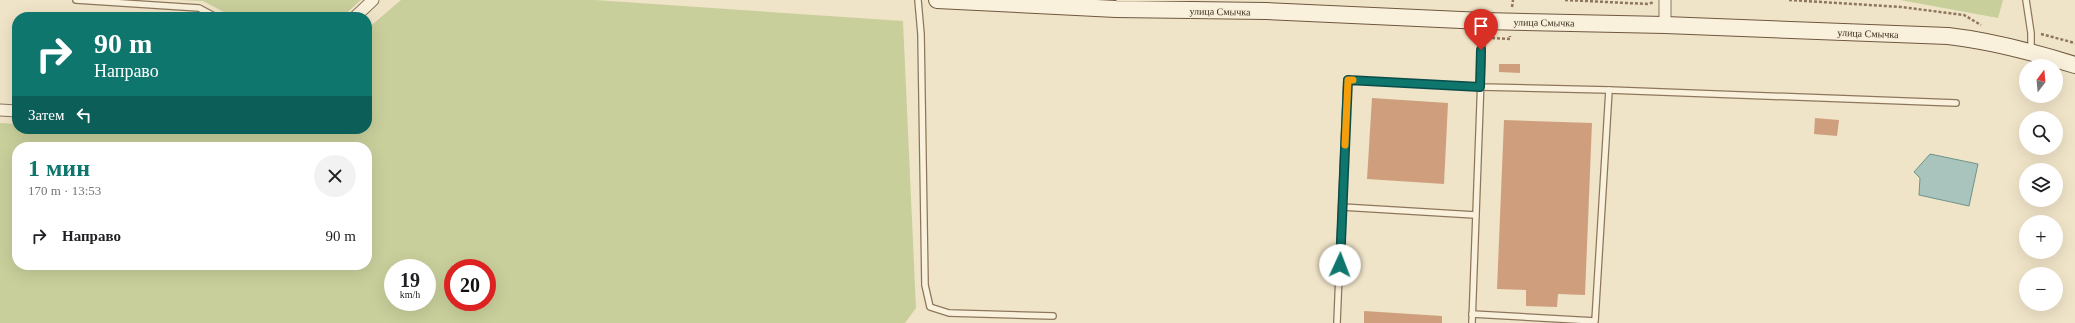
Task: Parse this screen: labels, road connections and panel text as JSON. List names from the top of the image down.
{
  "streets": {
    "street": ["улица Смычка"]
  },
  "north": "top",
  "page": {
    "turn": ["90 m", "Направо"],
    "map_buttons": ["+", "−"],
    "then": "Затем",
    "heading": ["1 мин", "170 m · 13:53"],
    "list": [
      {
        "name": "Направо",
        "value": "90 m"
      }
    ],
    "speed": "19 km/h",
    "limit": "20"
  }
}
